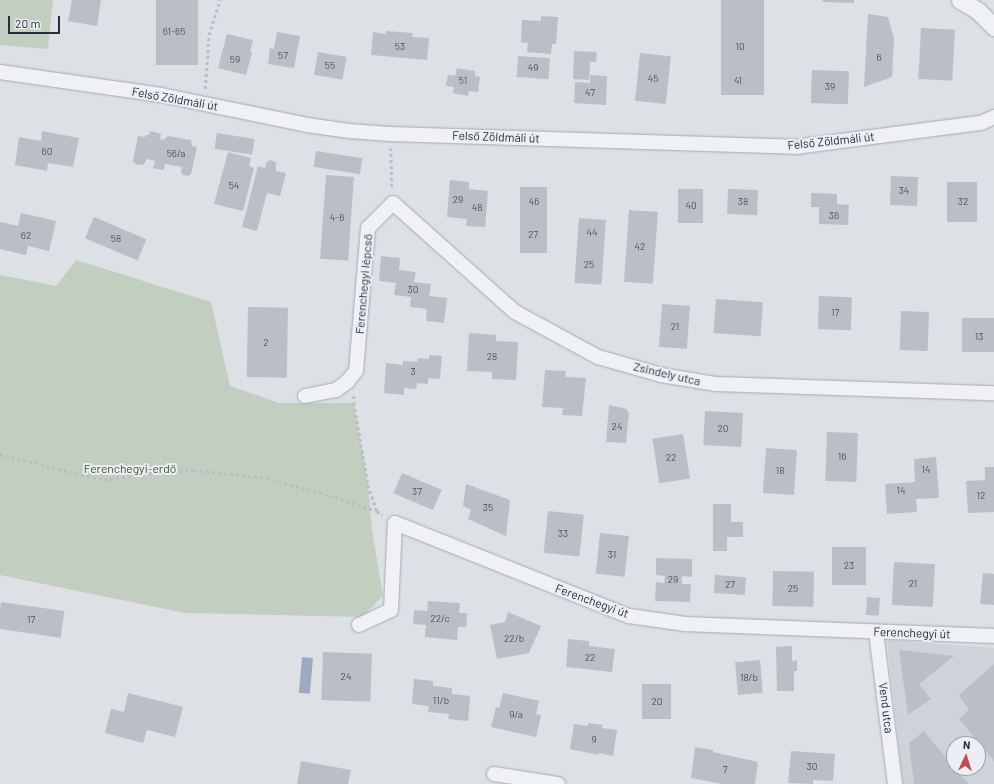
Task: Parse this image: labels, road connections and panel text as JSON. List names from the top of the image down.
{
  "streets": {
    "street": [
      "Felső Zöldmáli út",
      "Ferenchegyi lépcső",
      "Zsindely utca",
      "Ferenchegyi út",
      "Vend utca"
    ]
  },
  "crossings": [
    ["Ferenchegyi lépcső", "Zsindely utca"],
    ["Ferenchegyi út", "Vend utca"]
  ],
  "parks": ["Ferenchegyi-erdő"],
  "house_numbers": [
    "61-65",
    "53",
    "10",
    "57",
    "6",
    "59",
    "55",
    "49",
    "45",
    "51",
    "41",
    "39",
    "47",
    "60",
    "56/a",
    "54",
    "34",
    "29",
    "46",
    "38",
    "32",
    "40",
    "48",
    "36",
    "4-6",
    "44",
    "27",
    "62",
    "58",
    "42",
    "25",
    "30",
    "17",
    "21",
    "13",
    "2",
    "28",
    "3",
    "24",
    "20",
    "16",
    "22",
    "14",
    "18",
    "14",
    "37",
    "12",
    "35",
    "33",
    "31",
    "23",
    "29",
    "21",
    "27",
    "25",
    "22/c",
    "17",
    "22/b",
    "22",
    "24",
    "18/b",
    "11/b",
    "20",
    "9/a",
    "9",
    "30",
    "7"
  ],
  "scale_bar": "20 m",
  "north": "top"
}
